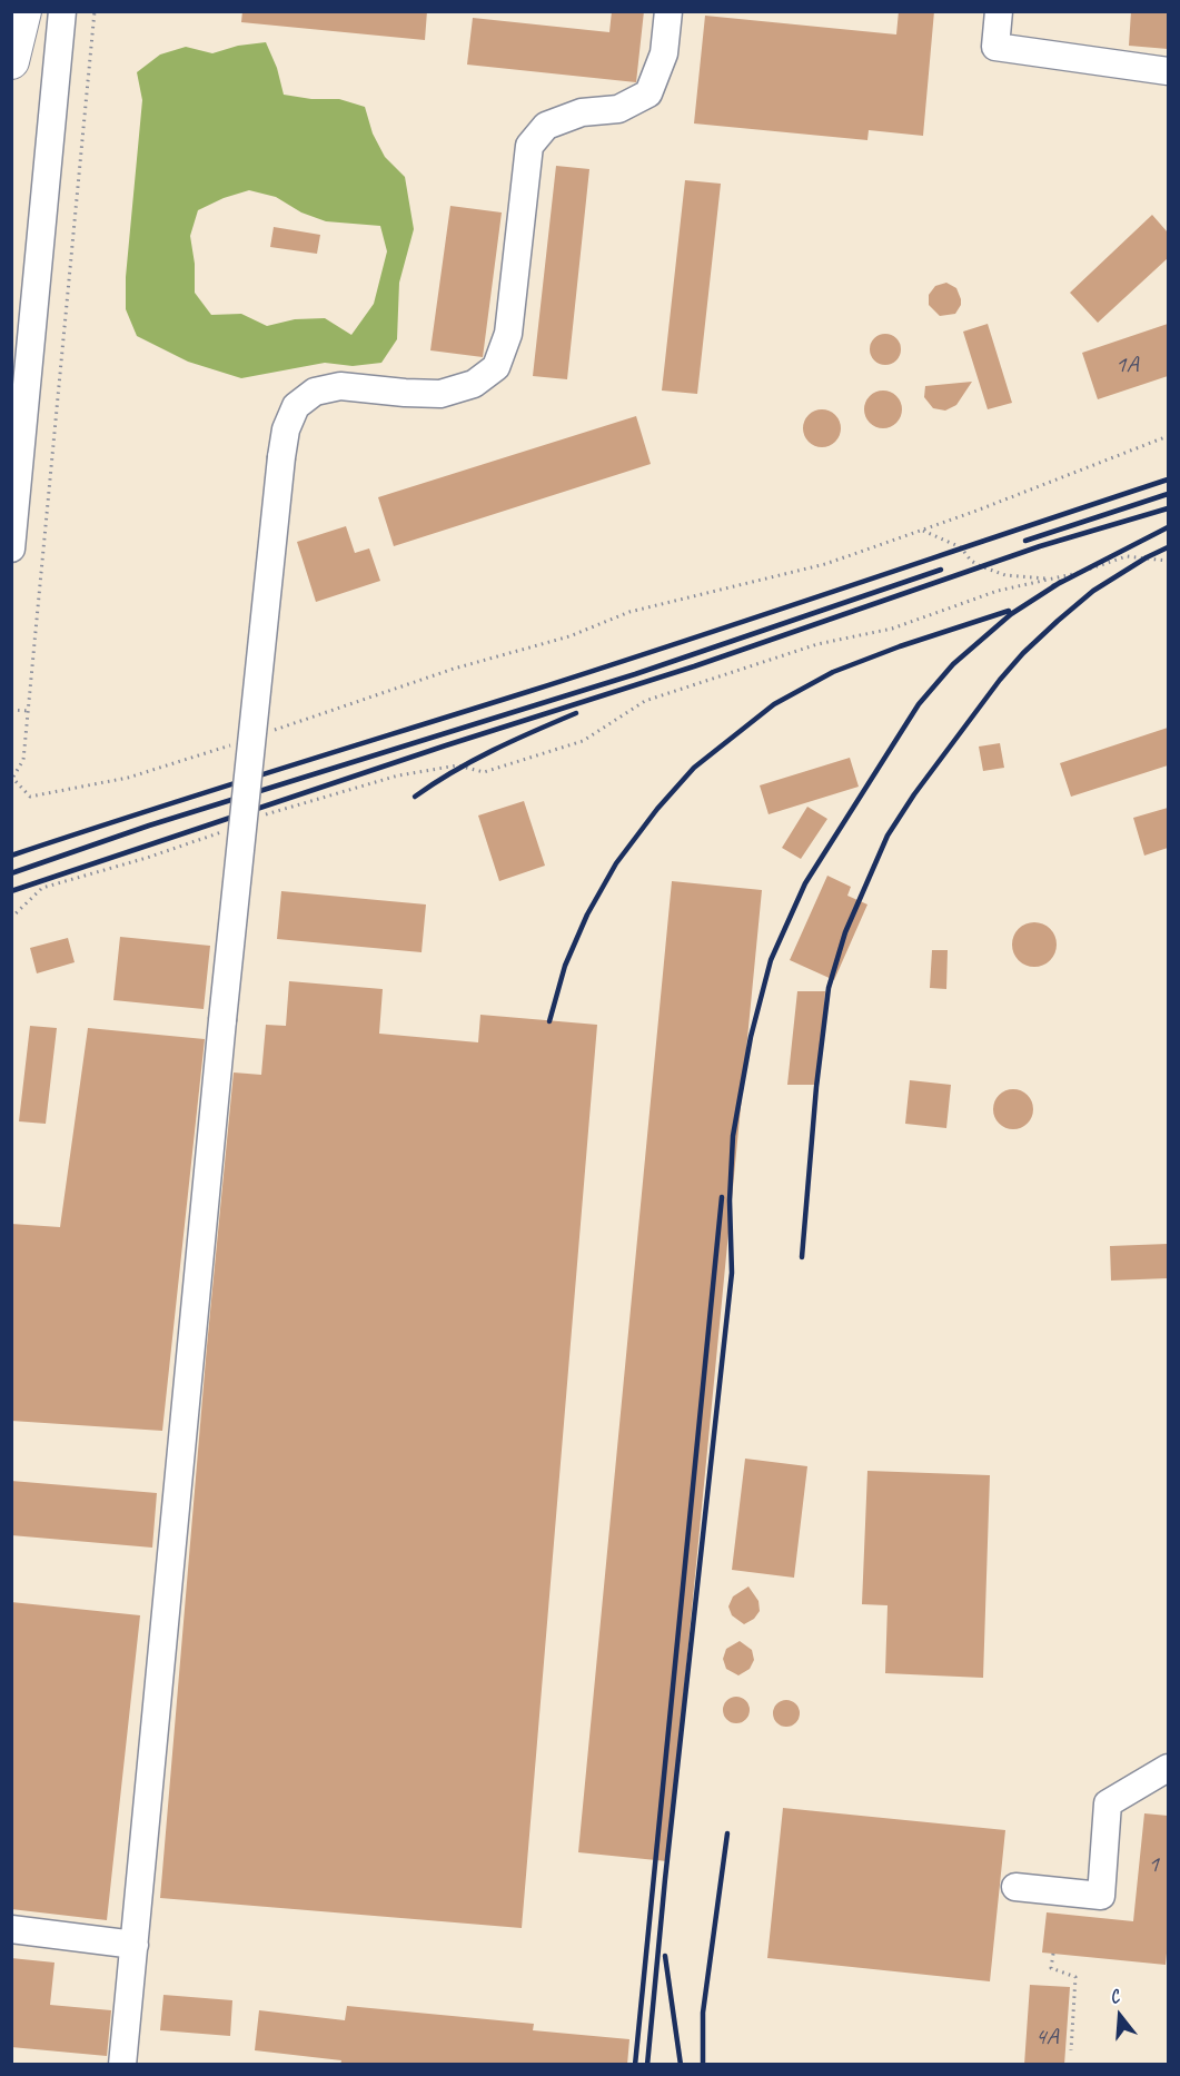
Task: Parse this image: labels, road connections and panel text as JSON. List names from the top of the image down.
{
  "house_numbers": ["1А", "1", "4А"],
  "north": "top"
}
